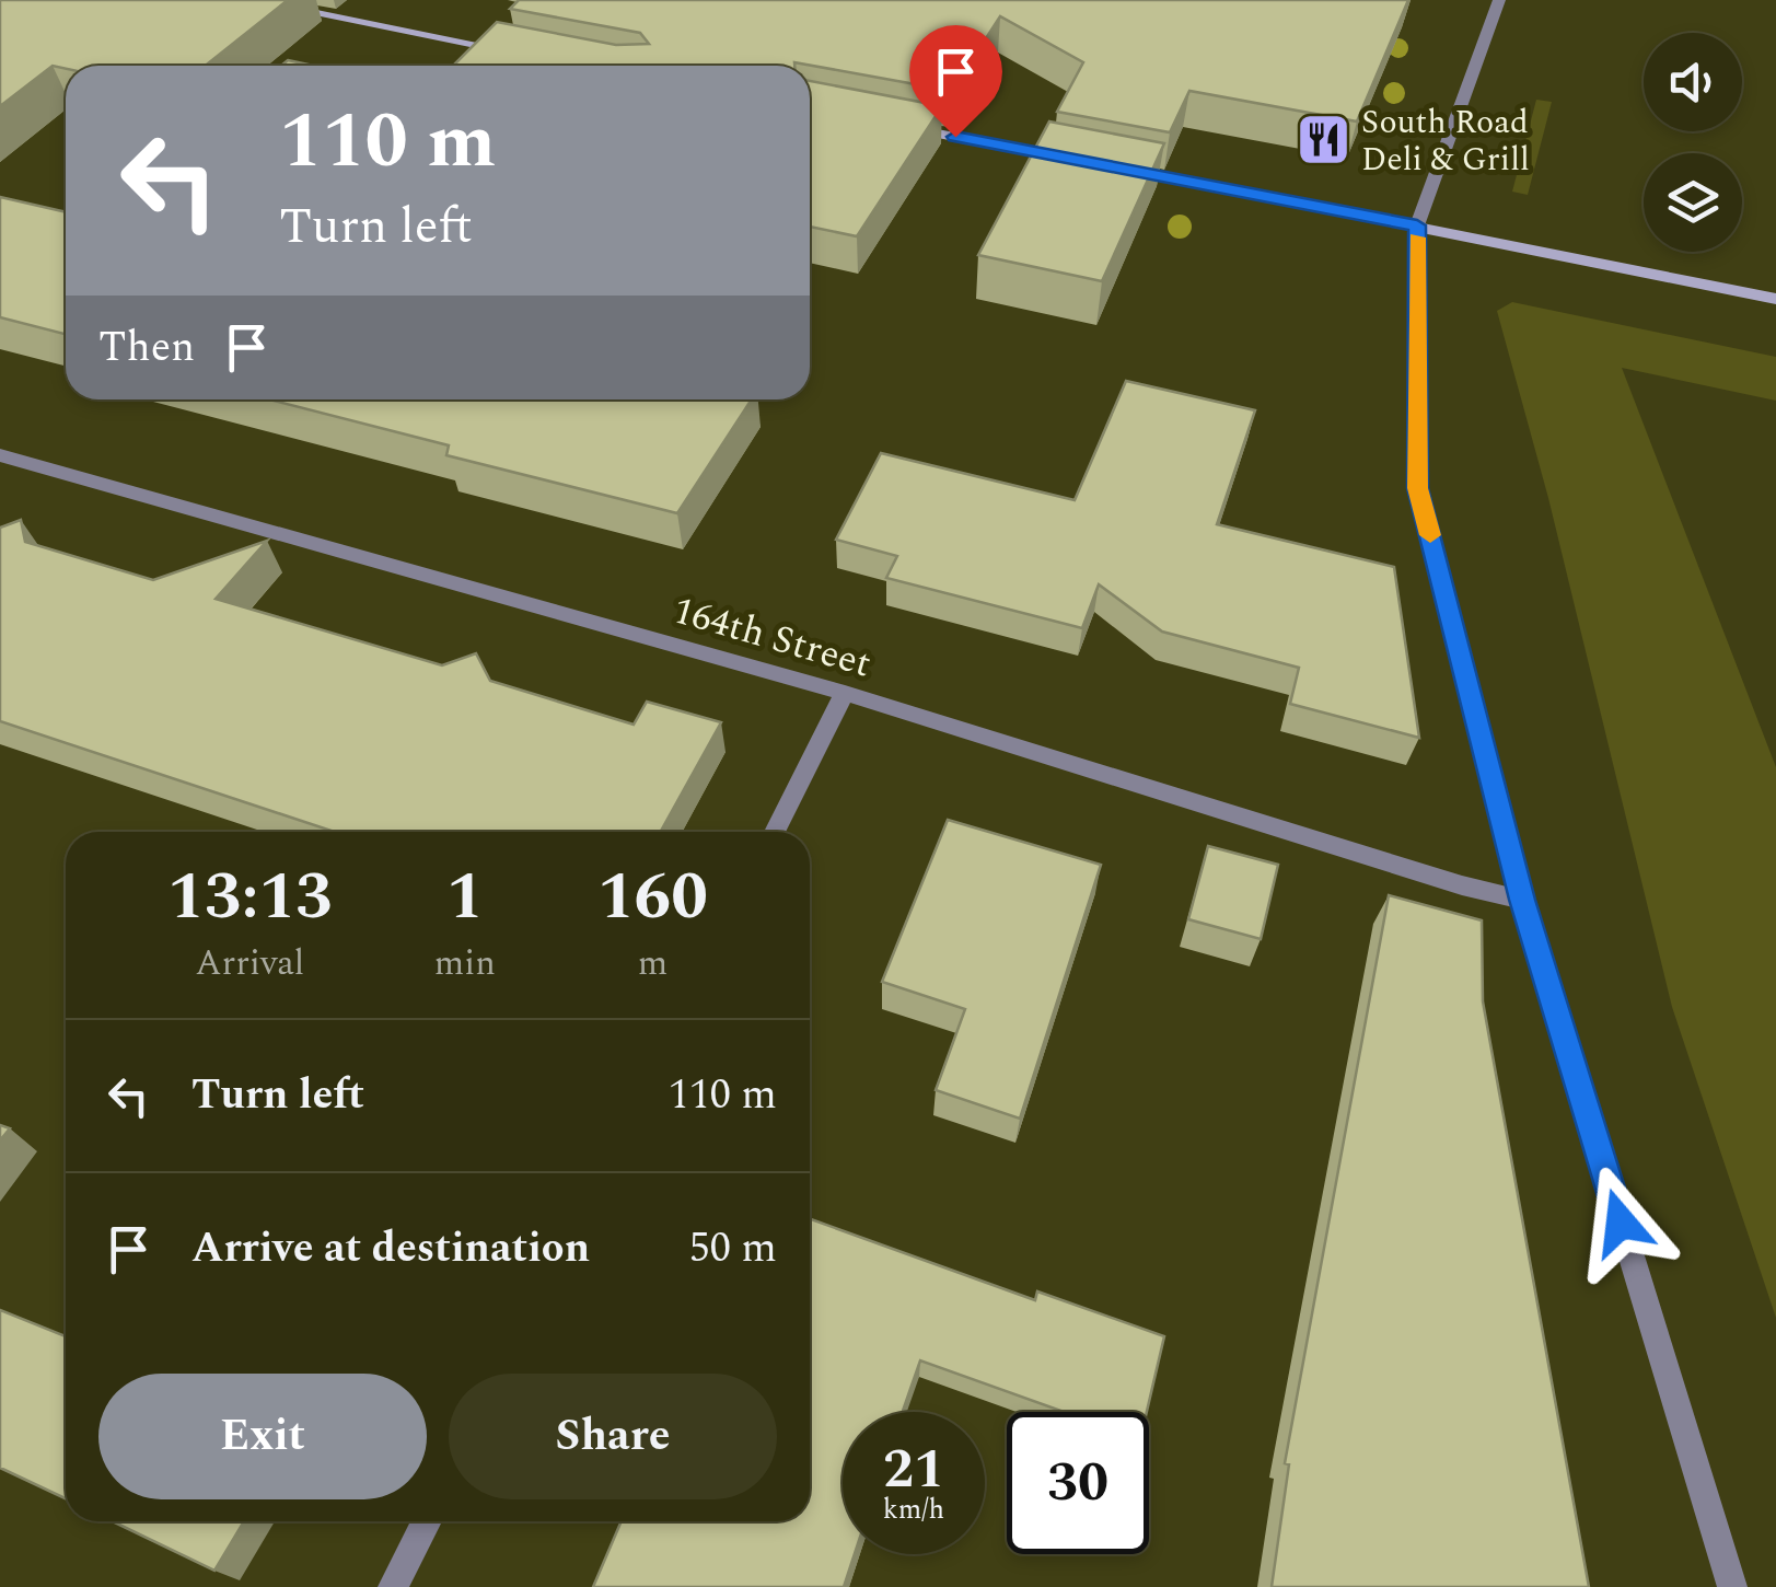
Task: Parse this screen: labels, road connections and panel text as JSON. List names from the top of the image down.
{
  "streets": {
    "street": ["164th Street"]
  },
  "places": {
    "restaurant": ["South Road Deli & Grill"]
  },
  "page": {
    "turn": ["110 m", "Turn left"],
    "then": "Then",
    "eta": [
      "13:13",
      "Arrival",
      "1",
      "min",
      "160",
      "m"
    ],
    "list": [
      {
        "name": "Turn left",
        "value": "110 m"
      },
      {
        "name": "Arrive at destination",
        "value": "50 m"
      }
    ],
    "buttons": ["Exit", "Share"],
    "speed": "21 km/h",
    "limit": "30"
  }
}
